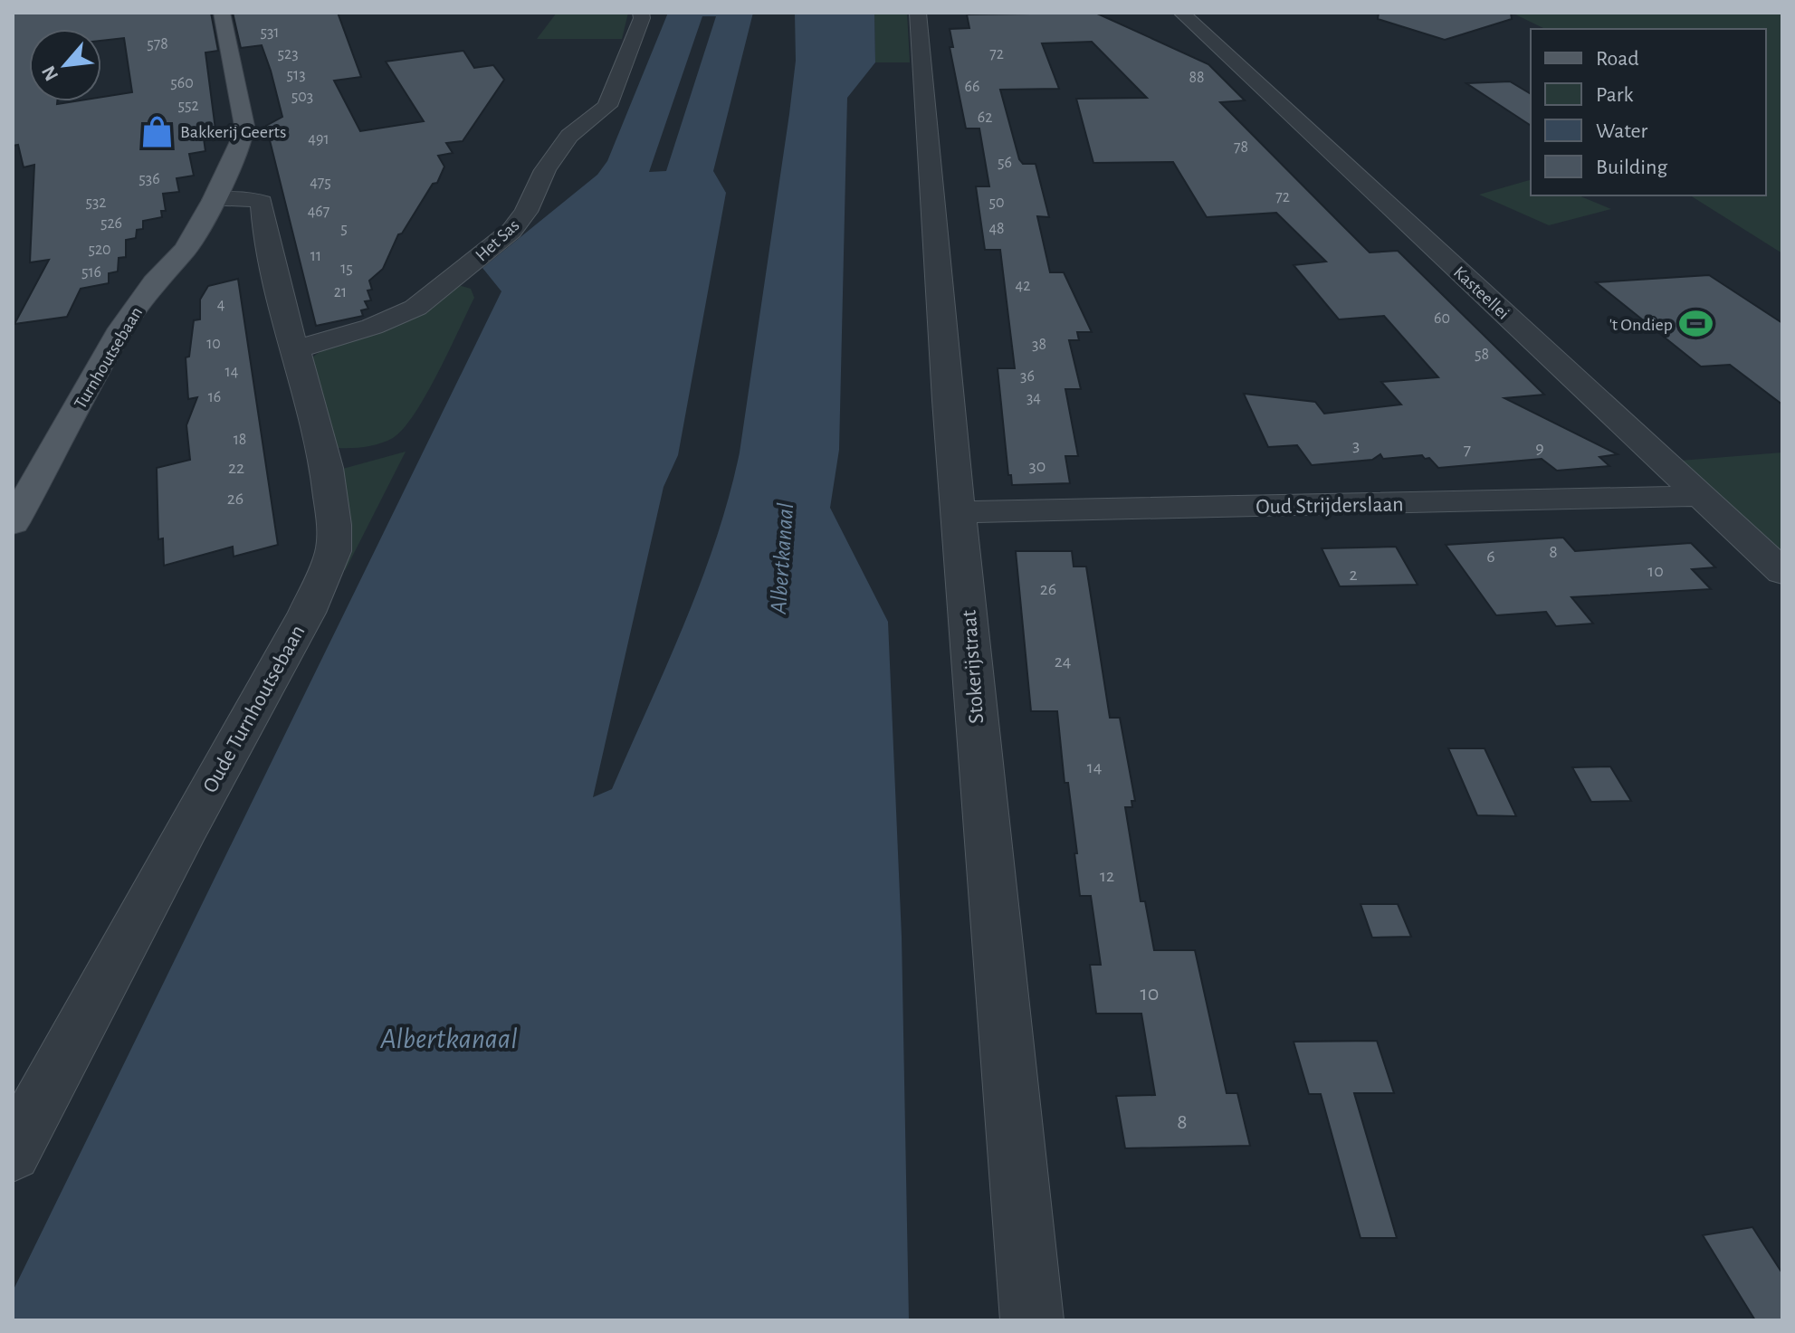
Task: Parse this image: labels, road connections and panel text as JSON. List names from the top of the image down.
{
  "streets": {
    "main road": ["Turnhoutsebaan"],
    "street": [
      "Het Sas",
      "Kasteellei",
      "Oud Strijderslaan",
      "Stokerijstraat",
      "Oude Turnhoutsebaan"
    ]
  },
  "crossings": [
    ["Het Sas", "Oude Turnhoutsebaan"],
    ["Kasteellei", "Oud Strijderslaan"],
    ["Turnhoutsebaan", "Oude Turnhoutsebaan"],
    ["Oud Strijderslaan", "Stokerijstraat"]
  ],
  "water": ["Albertkanaal"],
  "places": {
    "shop": ["Bakkerij Geerts"],
    "sports": ["'t Ondiep"]
  },
  "house_numbers": [
    "531",
    "578",
    "523",
    "72",
    "513",
    "88",
    "560",
    "66",
    "503",
    "552",
    "62",
    "491",
    "78",
    "56",
    "536",
    "475",
    "72",
    "532",
    "50",
    "467",
    "526",
    "5",
    "48",
    "520",
    "11",
    "15",
    "516",
    "42",
    "21",
    "4",
    "60",
    "10",
    "38",
    "58",
    "14",
    "36",
    "16",
    "34",
    "18",
    "3",
    "9",
    "7",
    "30",
    "22",
    "26",
    "8",
    "6",
    "10",
    "2",
    "26",
    "24",
    "14",
    "12",
    "10",
    "8"
  ],
  "legend": [
    "Road",
    "Park",
    "Water",
    "Building"
  ],
  "north": "bottom left"
}
